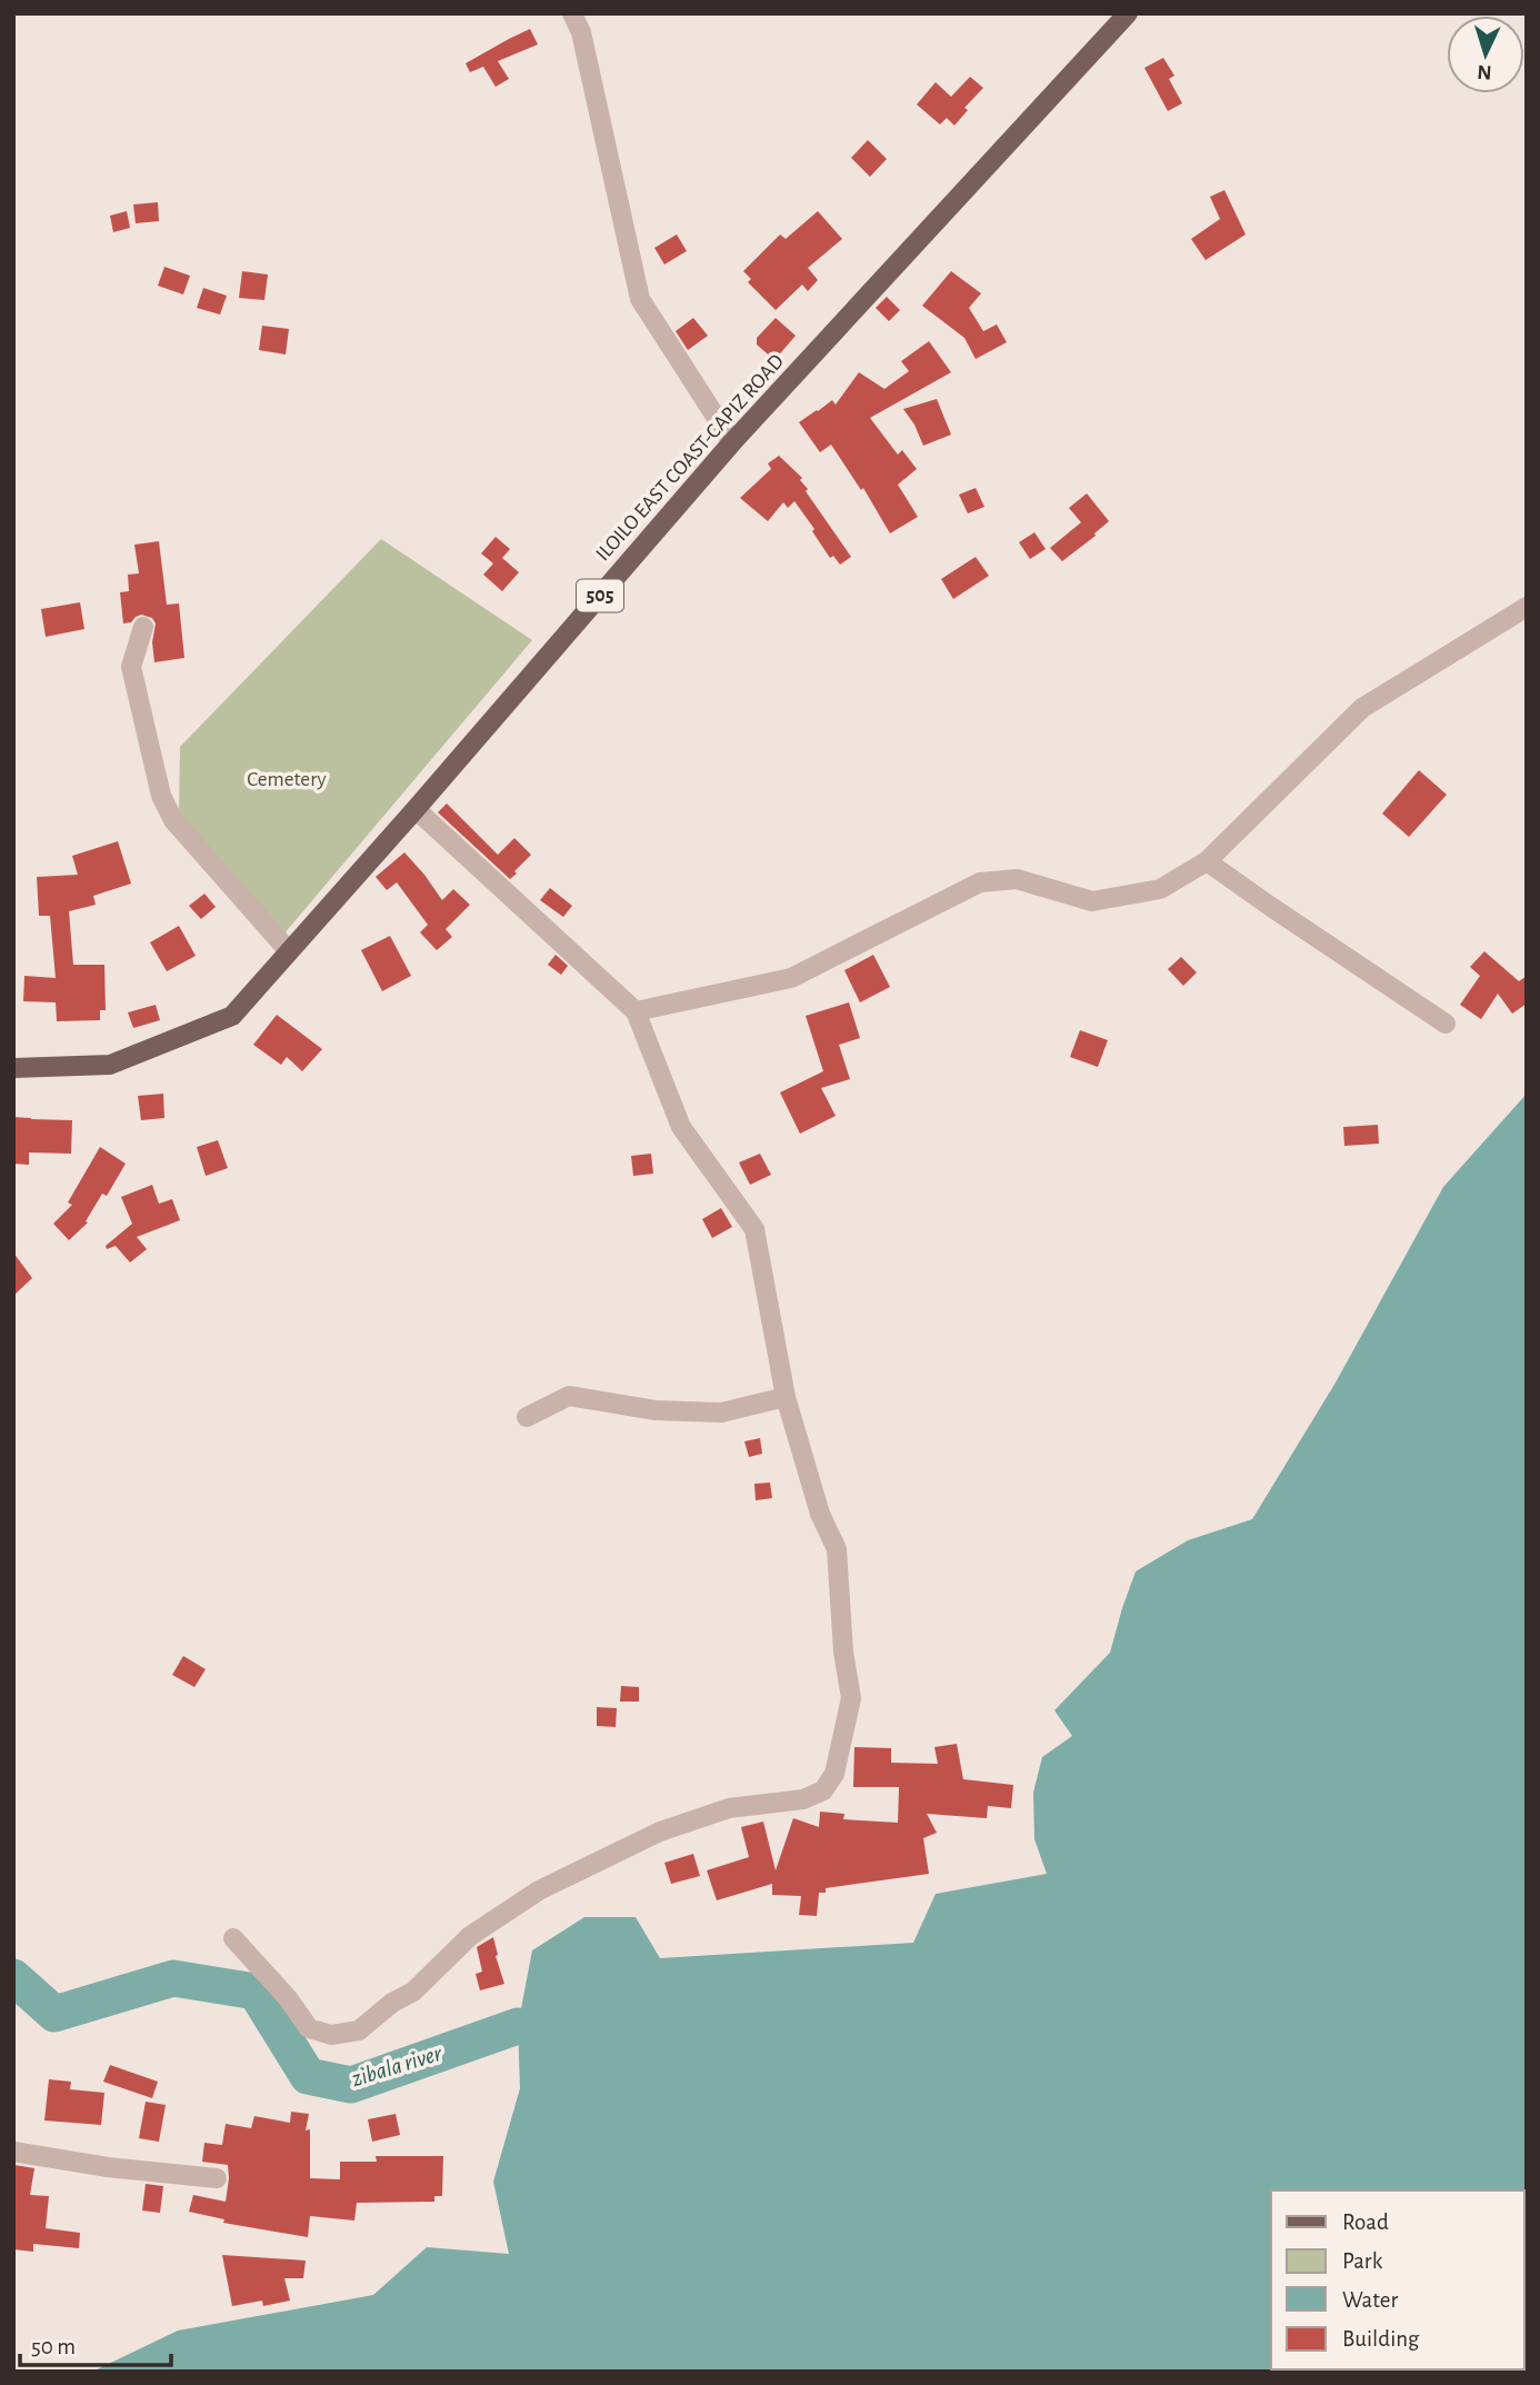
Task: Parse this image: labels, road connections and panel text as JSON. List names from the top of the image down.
{
  "streets": {
    "main road": ["ILOILO EAST COAST-CAPIZ ROAD", "505"]
  },
  "water": ["zibala river"],
  "parks": ["Cemetery"],
  "legend": [
    "Road",
    "Park",
    "Water",
    "Building"
  ],
  "scale_bar": "50 m",
  "north": "bottom"
}
